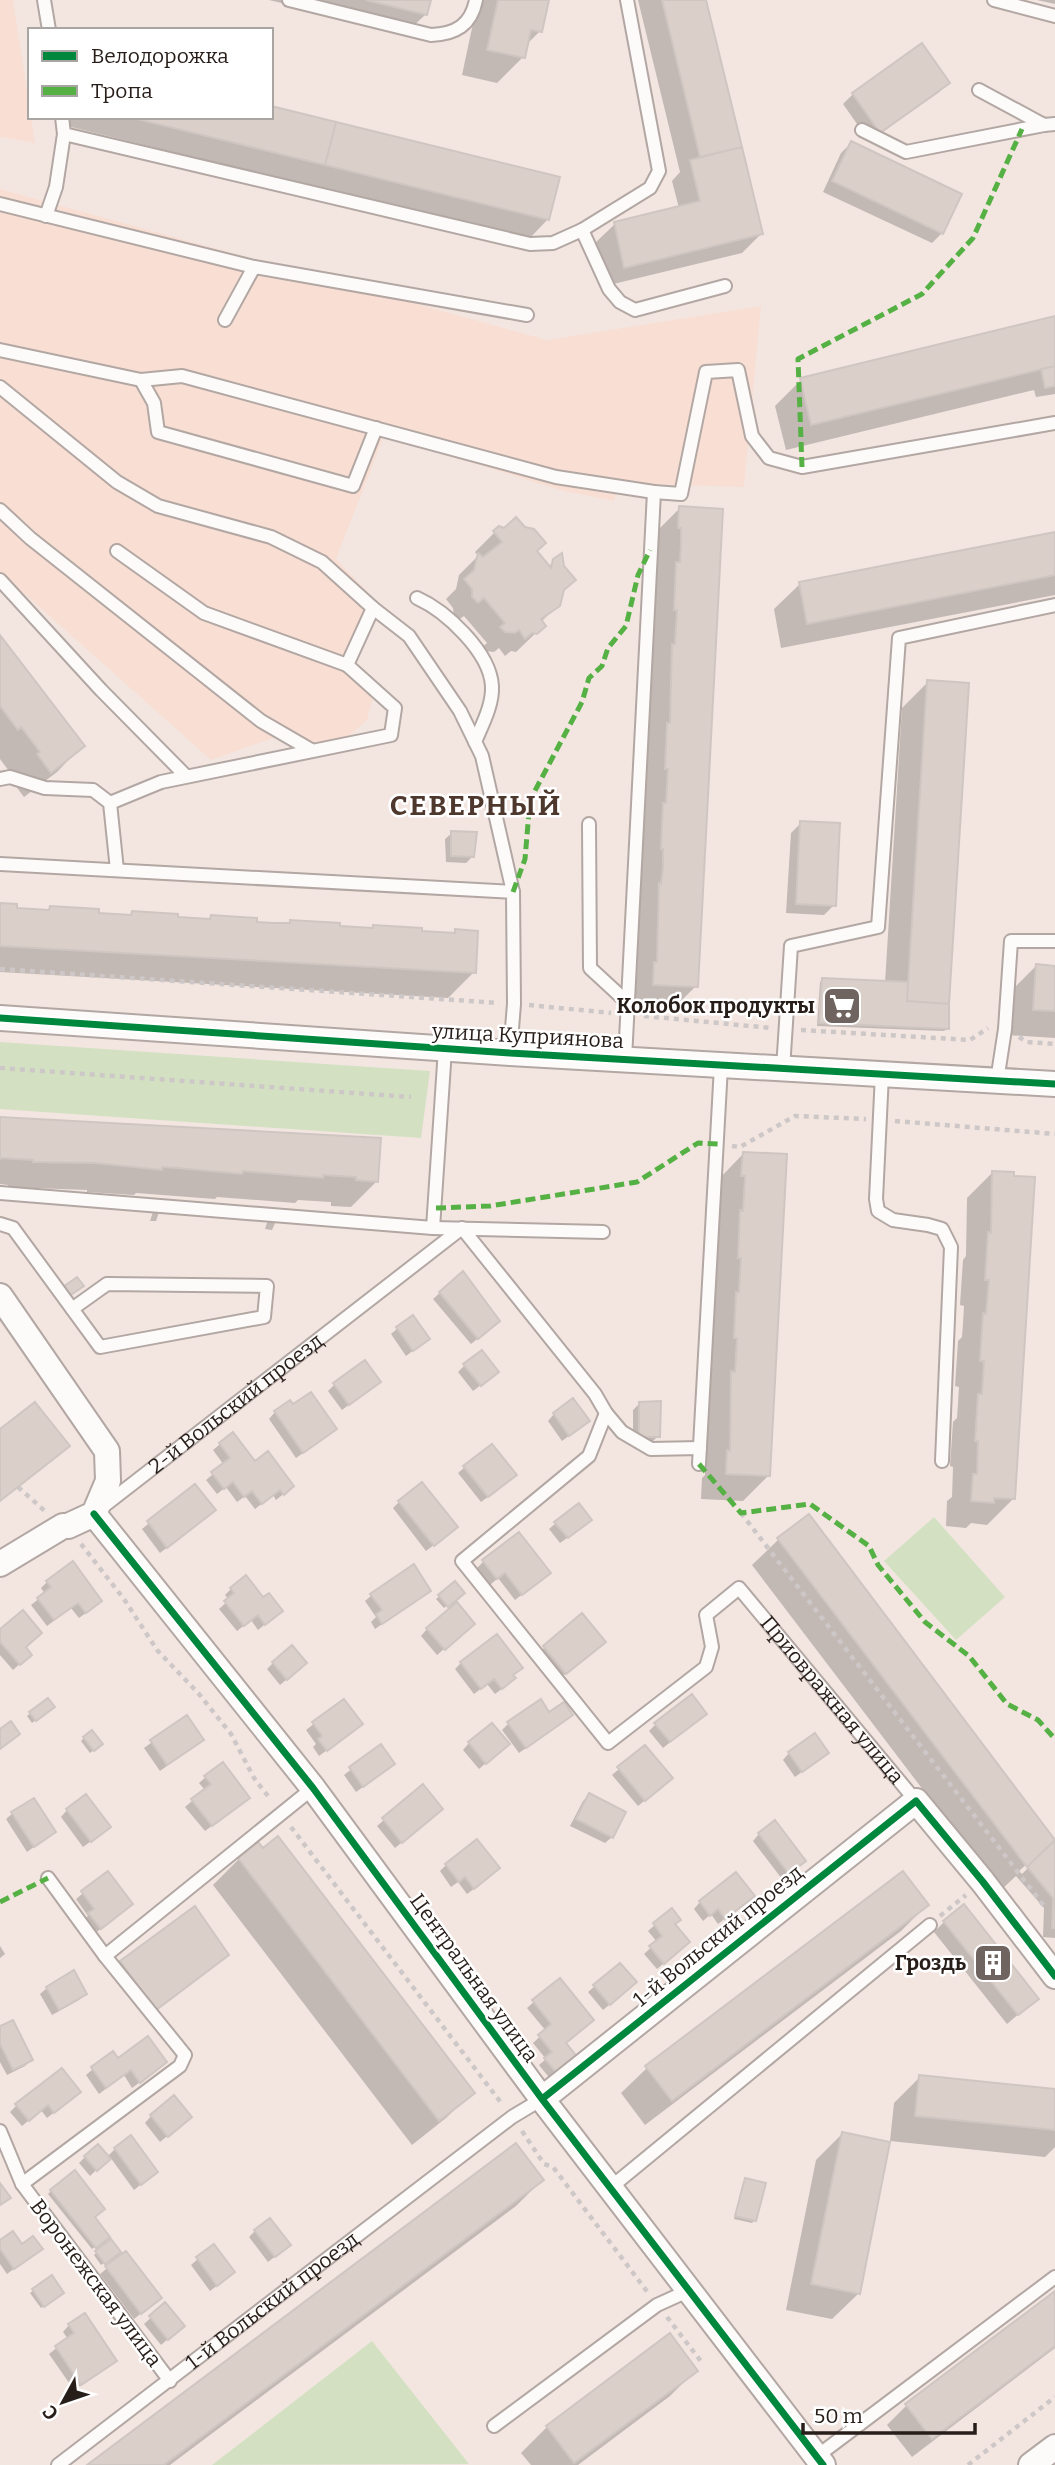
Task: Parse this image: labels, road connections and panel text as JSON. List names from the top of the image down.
{
  "streets": {
    "street": [
      "улица Куприянова",
      "2-й Вольский проезд",
      "Приовражная улица",
      "1-й Вольский проезд",
      "Центральная улица"
    ],
    "lane": ["Воронежская улица"]
  },
  "crossings": [
    ["2-й Вольский проезд", "Центральная улица"],
    ["Приовражная улица", "1-й Вольский проезд"],
    ["1-й Вольский проезд", "Центральная улица"],
    ["1-й Вольский проезд", "Воронежская улица"]
  ],
  "districts": ["СЕВЕРНЫЙ"],
  "places": {
    "supermarket": ["Колобок продукты"],
    "building": ["Гроздь"]
  },
  "legend": ["Велодорожка", "Тропа"],
  "scale_bar": "50 m",
  "north": "bottom left"
}
